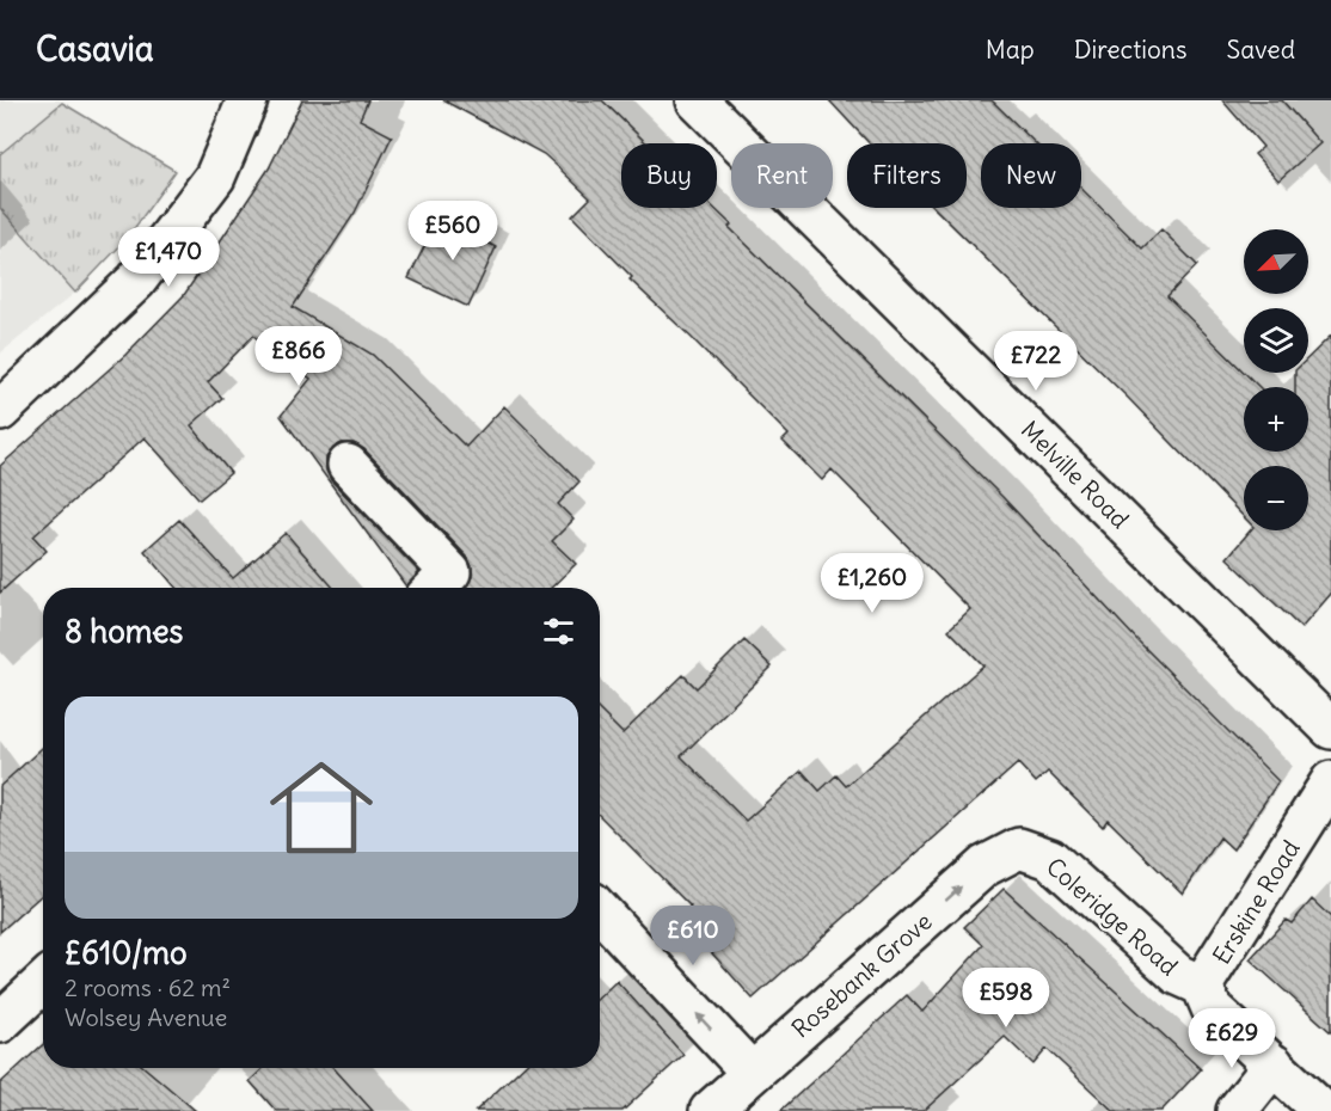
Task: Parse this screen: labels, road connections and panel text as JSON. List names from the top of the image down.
{
  "streets": {
    "street": [
      "Melville Road",
      "Erskine Road",
      "Coleridge Road",
      "Rosebank Grove"
    ]
  },
  "crossings": [
    ["Erskine Road", "Coleridge Road"],
    ["Coleridge Road", "Rosebank Grove"]
  ],
  "one_way": ["Rosebank Grove"],
  "north": "bottom left",
  "page": {
    "header": "Casavia",
    "nav": ["Map", "Directions", "Saved"],
    "chip": [
      "Buy",
      "Rent",
      "Filters",
      "New"
    ],
    "price": [
      "£560",
      "£1,470",
      "£866",
      "£722",
      "£1,260",
      "£610",
      "£598",
      "£629"
    ],
    "map_buttons": ["+", "−"],
    "heading": "8 homes",
    "list": [
      {
        "name": "£610/mo",
        "note": "2 rooms · 62 m² · Wolsey Avenue"
      }
    ]
  }
}
